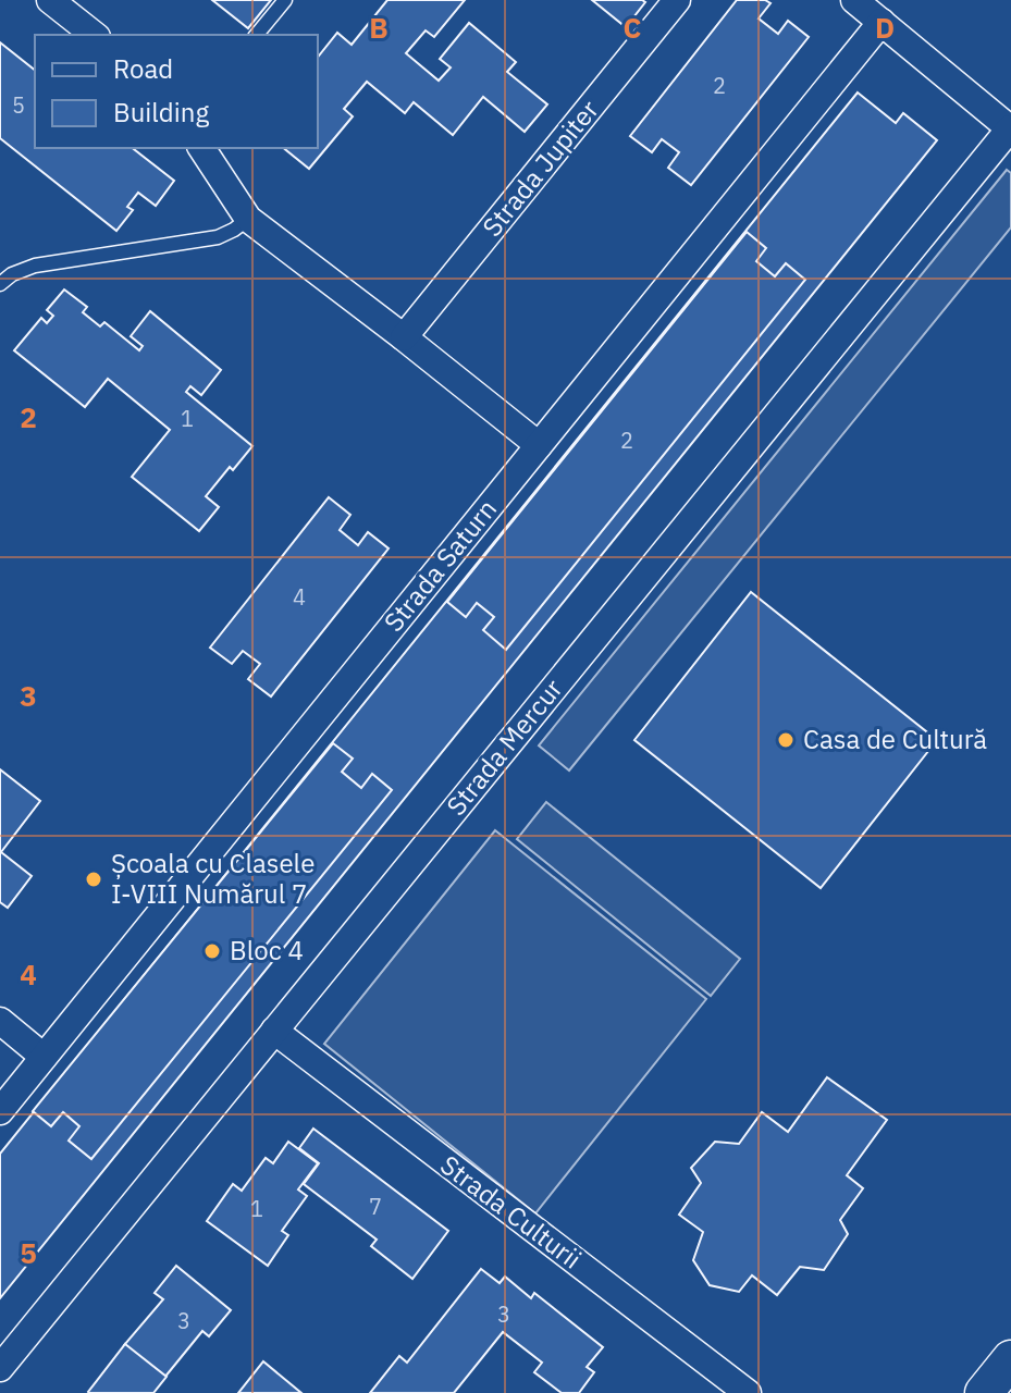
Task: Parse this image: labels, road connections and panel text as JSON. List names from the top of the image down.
{
  "streets": {
    "street": [
      "Strada Jupiter",
      "Strada Saturn",
      "Strada Mercur",
      "Strada Culturii"
    ]
  },
  "crossings": [
    ["Strada Mercur", "Strada Culturii"]
  ],
  "places": ["Casa de Cultură", "Școala cu Clasele I-VIII Numărul 7", "Bloc 4"],
  "house_numbers": [
    "2",
    "5",
    "1",
    "2",
    "4",
    "7",
    "1",
    "3",
    "3"
  ],
  "legend": ["Road", "Building"],
  "grid": {
    "columns": ["B", "C", "D"],
    "rows": [
      "2",
      "3",
      "4",
      "5"
    ]
  }
}
